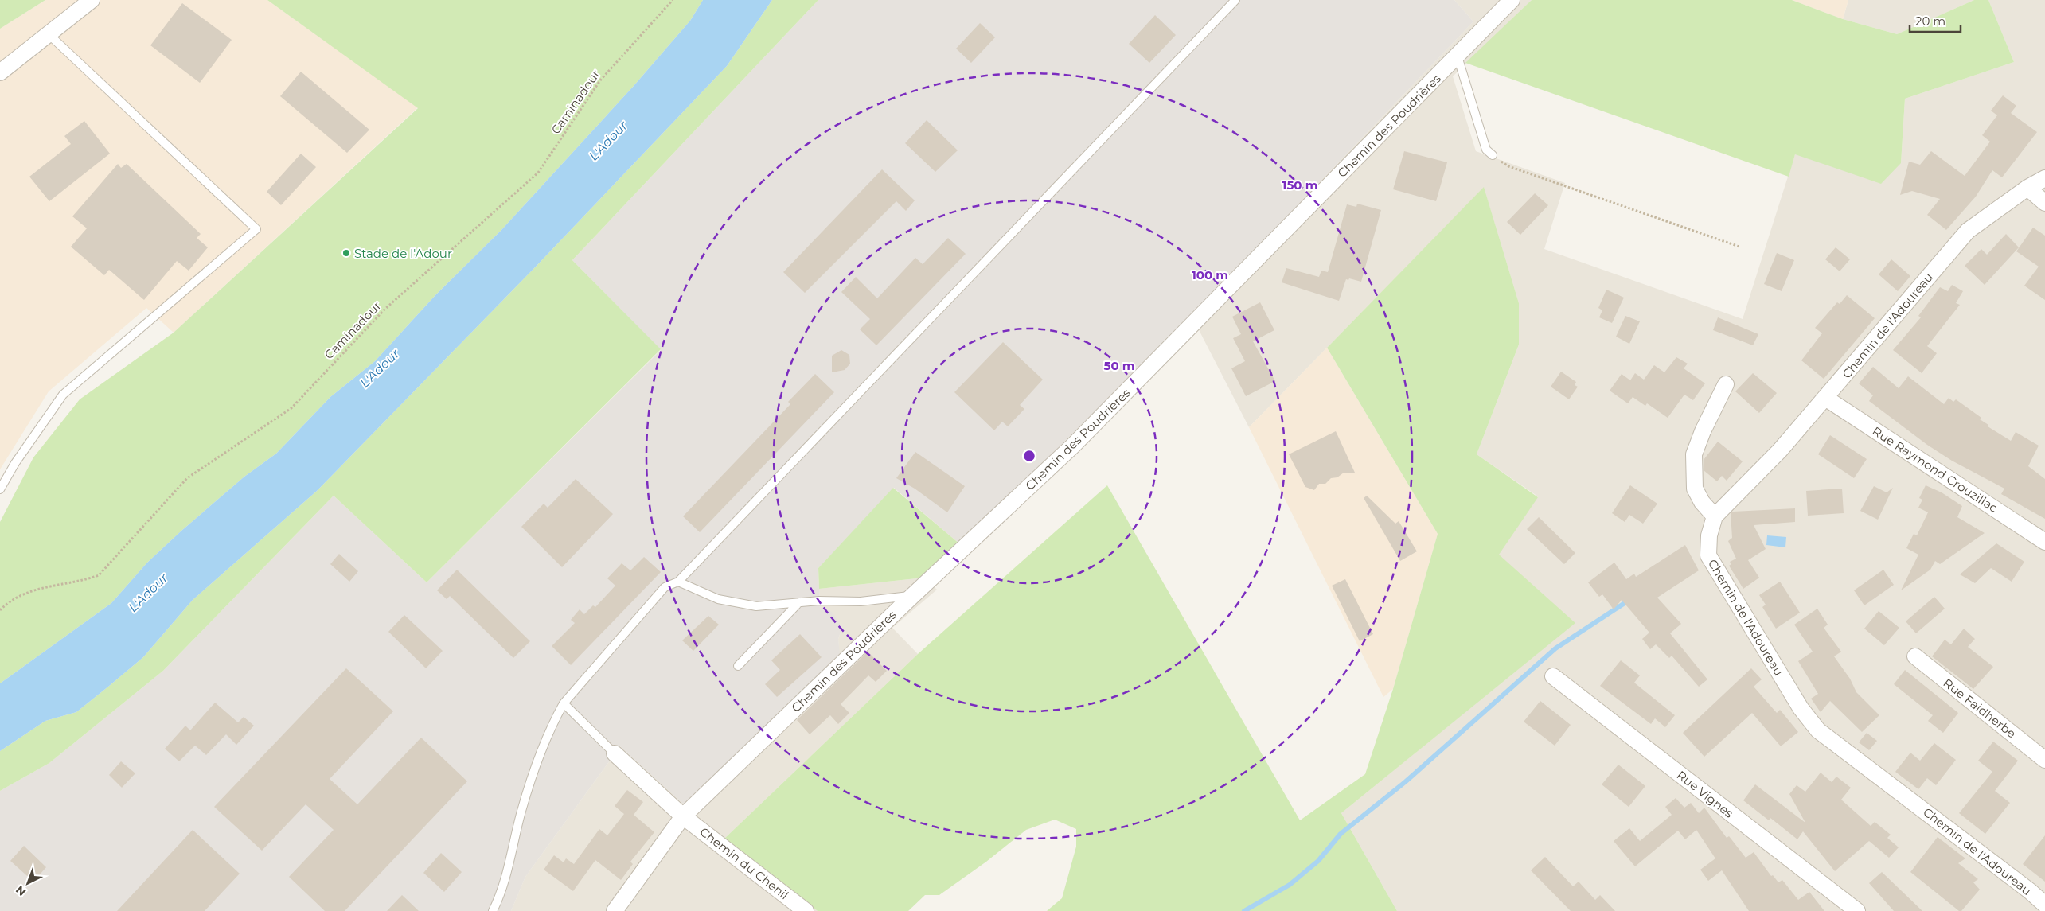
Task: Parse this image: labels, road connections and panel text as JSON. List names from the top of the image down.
{
  "streets": {
    "street": [
      "Chemin des Poudrières",
      "Chemin de l'Adoureau",
      "Rue Raymond Crouzillac",
      "Rue Faidherbe",
      "Rue Vignes",
      "Chemin du Chenil"
    ],
    "path": ["Caminadour"]
  },
  "crossings": [
    ["Chemin des Poudrières", "Chemin du Chenil"],
    ["Chemin de l'Adoureau", "Rue Raymond Crouzillac"]
  ],
  "water": ["L'Adour"],
  "places": ["Stade de l'Adour"],
  "scale_bar": "20 m",
  "north": "bottom left",
  "rings": ["150 m", "100 m", "50 m"]
}
